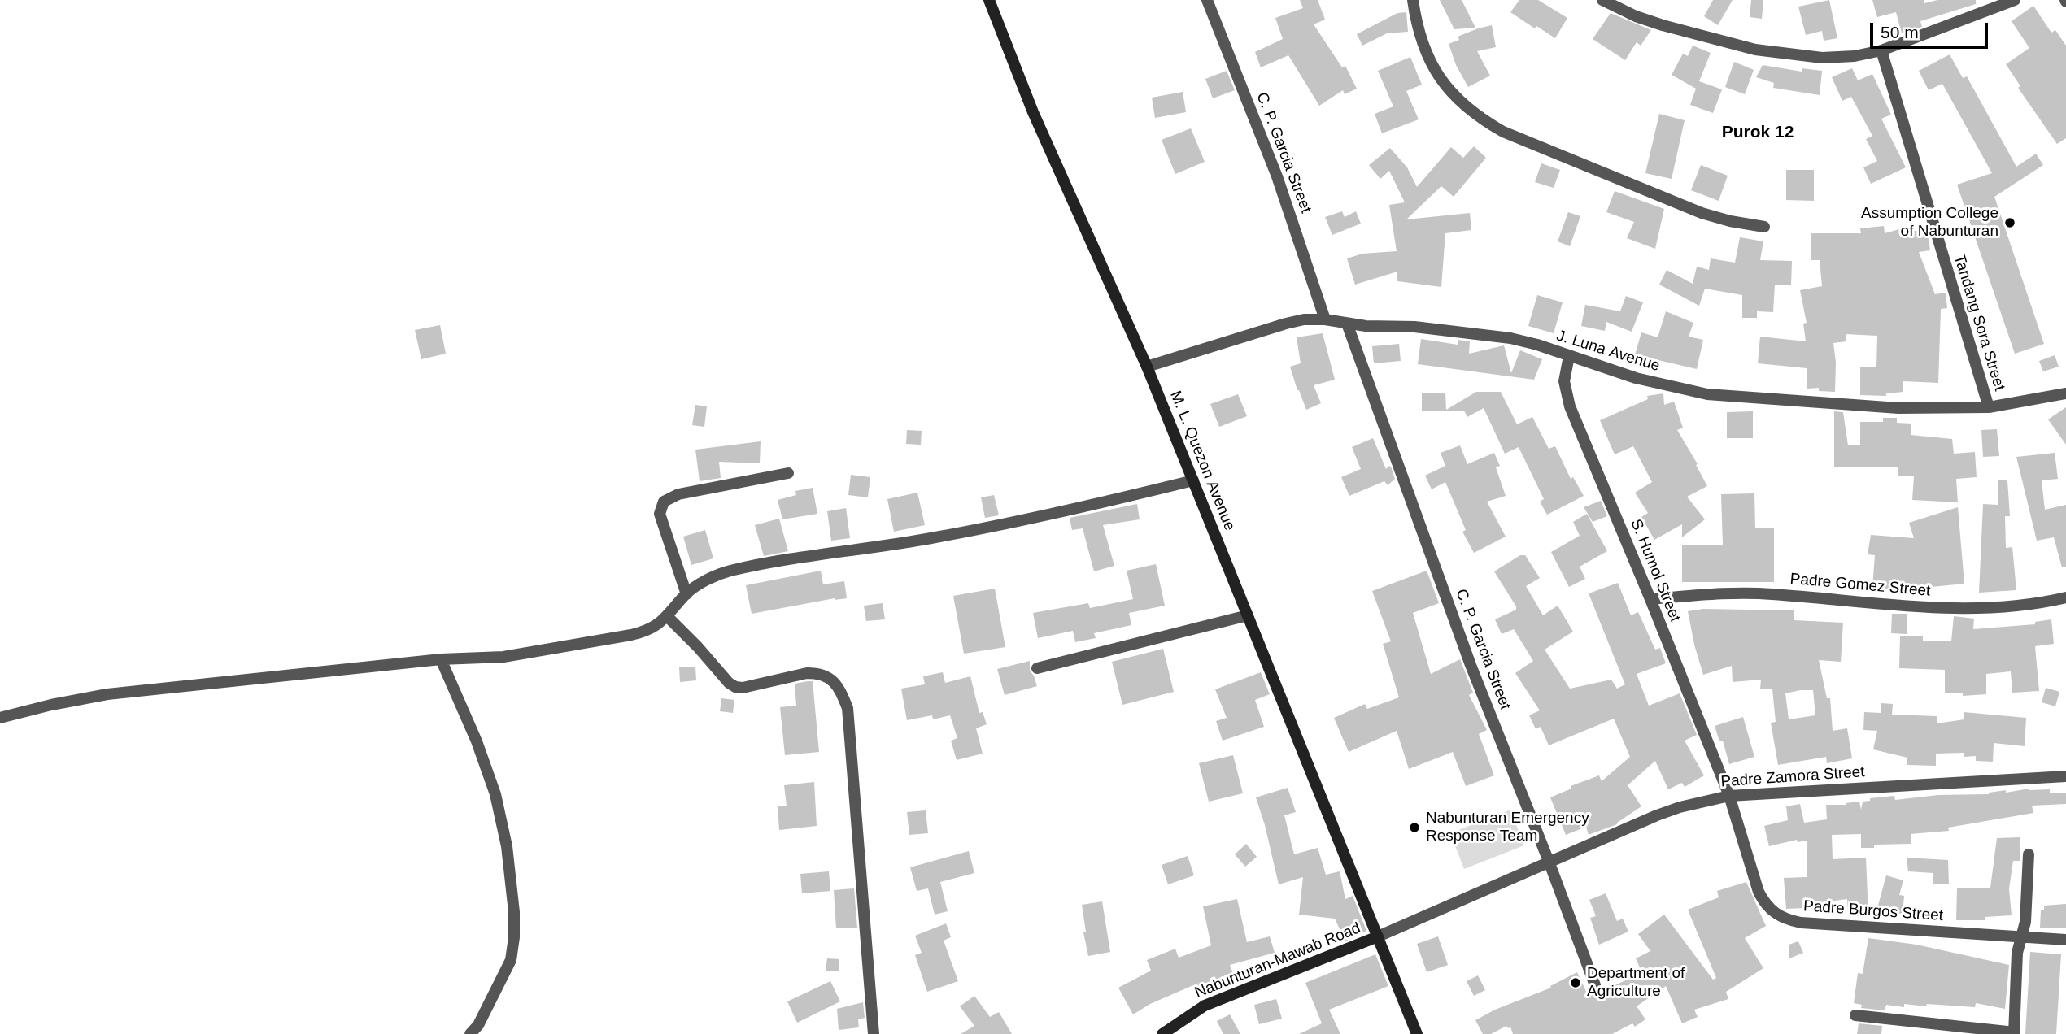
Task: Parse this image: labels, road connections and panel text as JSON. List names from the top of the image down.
{
  "streets": {
    "main road": ["M. L. Quezon Avenue", "Nabunturan-Mawab Road"],
    "street": [
      "C. P. Garcia Street",
      "Tandang Sora Street",
      "J. Luna Avenue",
      "S. Humol Street",
      "Padre Gomez Street",
      "Padre Zamora Street",
      "Padre Burgos Street"
    ]
  },
  "crossings": [
    ["C. P. Garcia Street", "J. Luna Avenue"],
    ["C. P. Garcia Street", "Padre Zamora Street"],
    ["Tandang Sora Street", "J. Luna Avenue"],
    ["J. Luna Avenue", "M. L. Quezon Avenue"],
    ["J. Luna Avenue", "S. Humol Street"],
    ["M. L. Quezon Avenue", "Padre Zamora Street"],
    ["M. L. Quezon Avenue", "Nabunturan-Mawab Road"],
    ["S. Humol Street", "Padre Gomez Street"],
    ["S. Humol Street", "Padre Zamora Street"],
    ["S. Humol Street", "Padre Burgos Street"],
    ["Padre Zamora Street", "Padre Burgos Street"],
    ["Padre Zamora Street", "Nabunturan-Mawab Road"]
  ],
  "districts": ["Purok 12"],
  "places": ["Assumption College of Nabunturan", "Nabunturan Emergency Response Team", "Department of Agriculture"],
  "scale_bar": "50 m"
}
